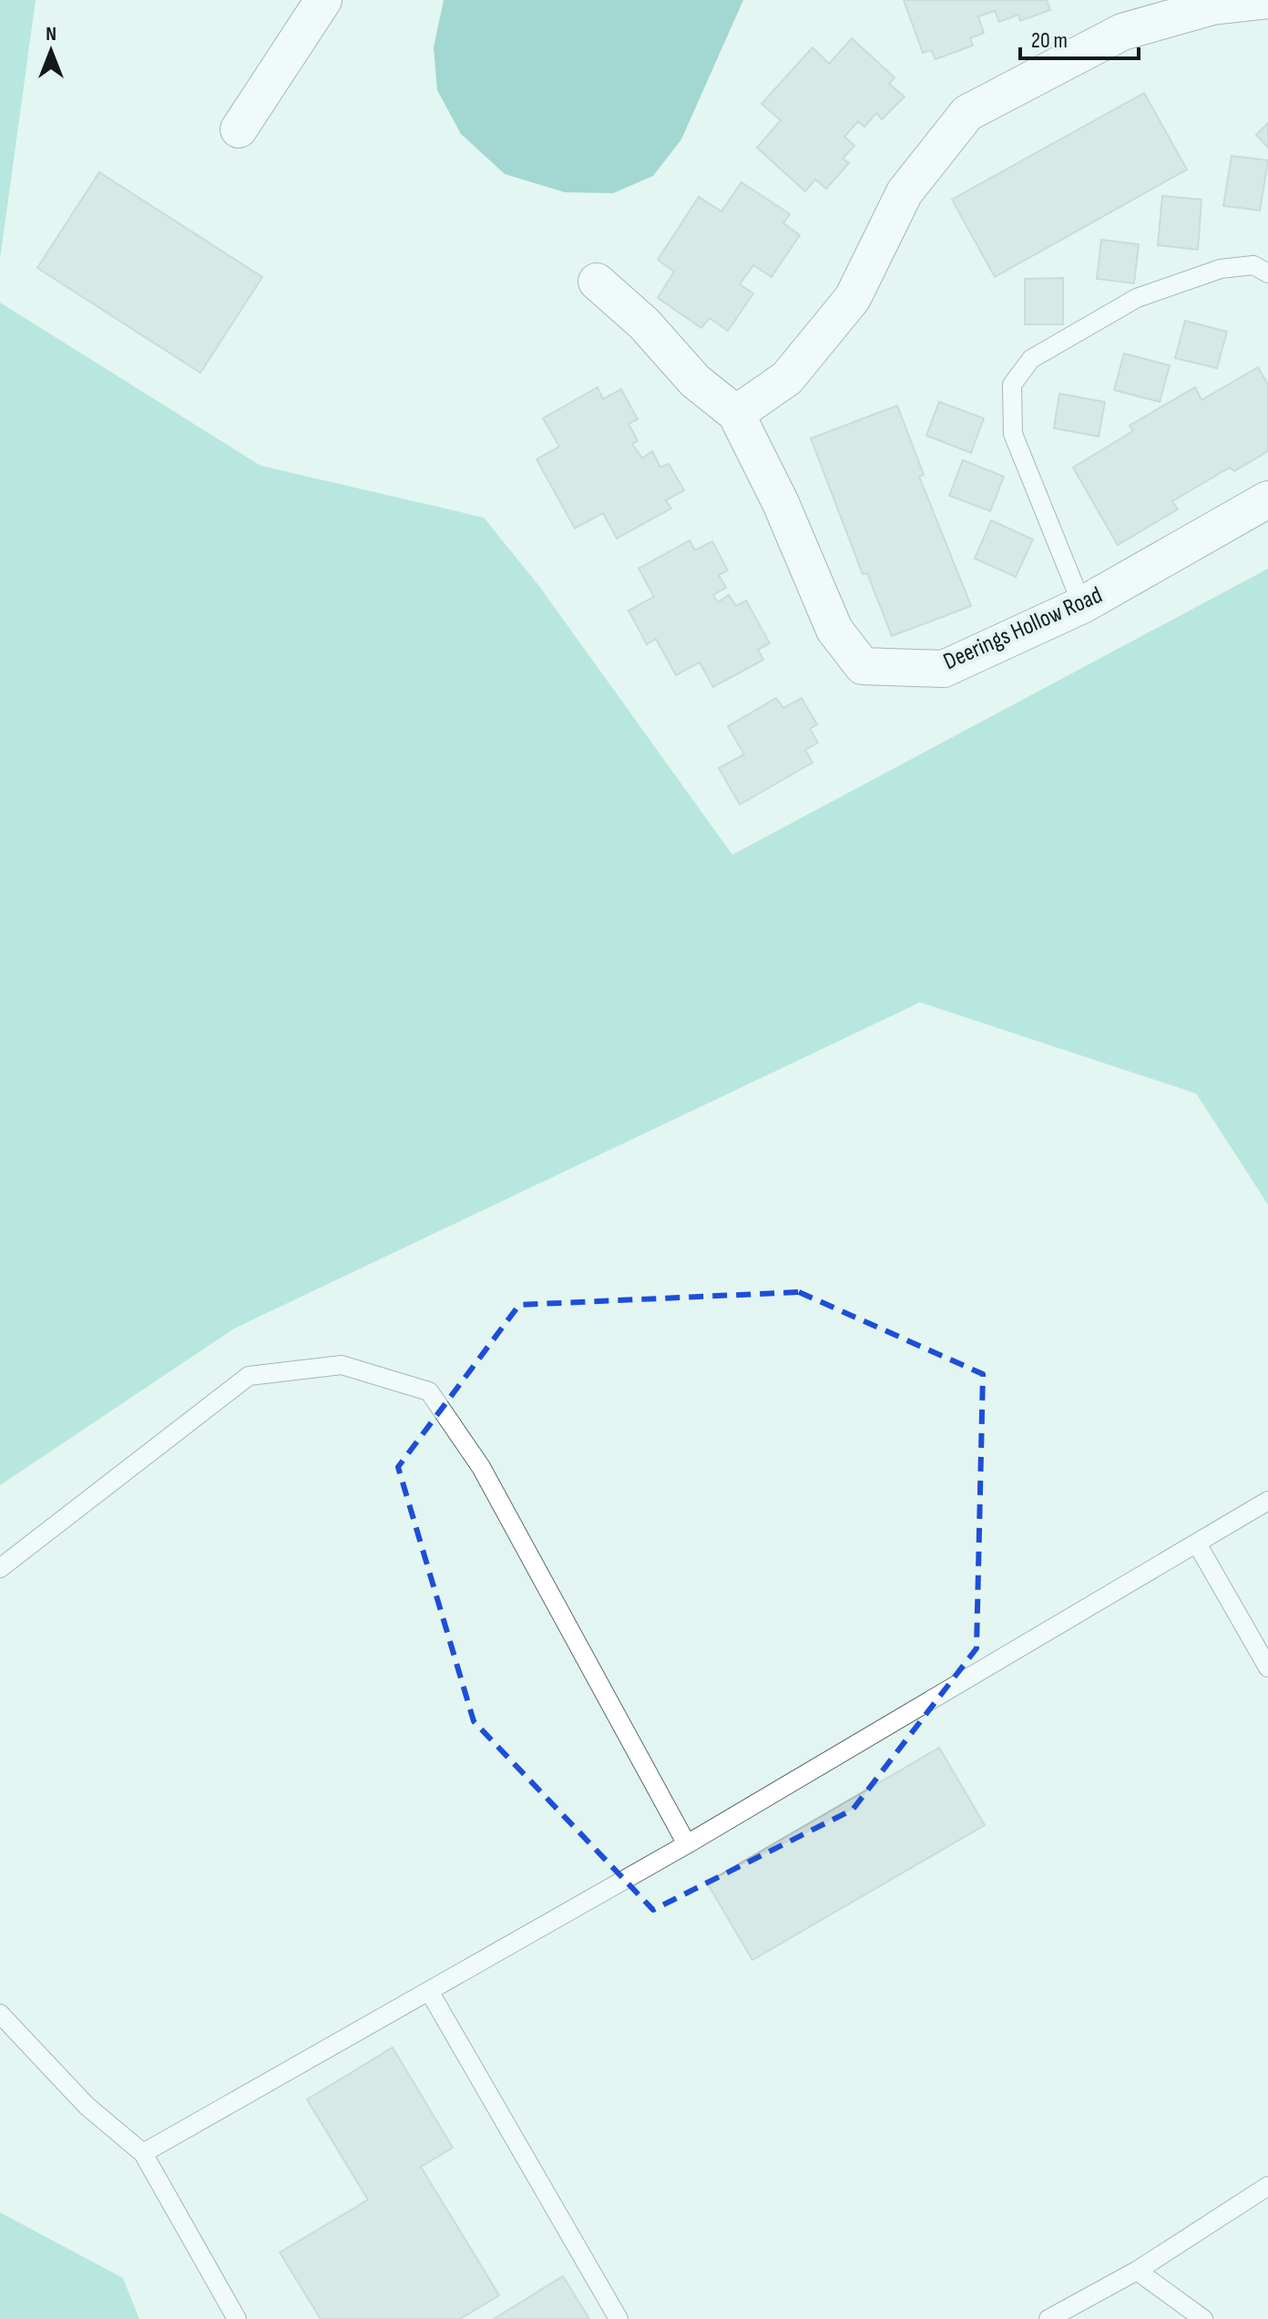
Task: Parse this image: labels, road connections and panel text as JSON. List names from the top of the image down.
{
  "streets": {
    "street": ["Deerings Hollow Road"]
  },
  "scale_bar": "20 m",
  "north": "top"
}
